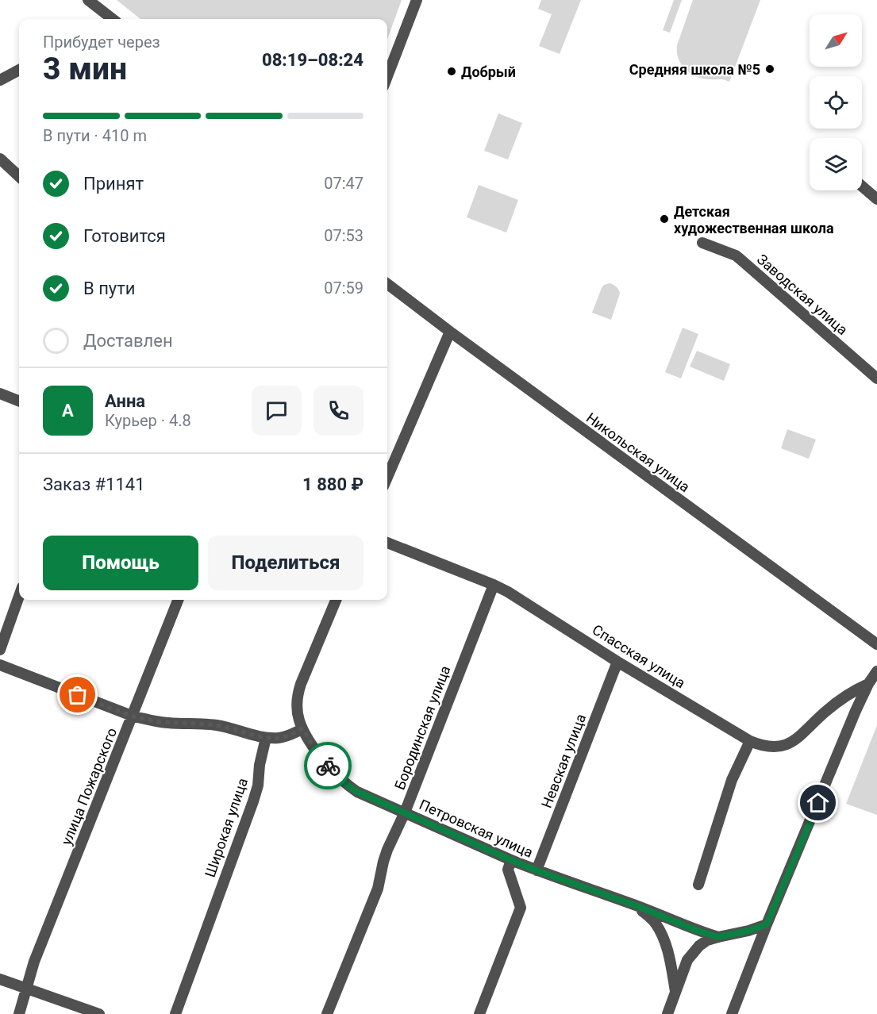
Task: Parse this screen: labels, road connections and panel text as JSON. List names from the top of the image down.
{
  "streets": {
    "street": [
      "Заводская улица",
      "Никольская улица",
      "Спасская улица",
      "Бородинская улица",
      "Невская улица",
      "улица Пожарского",
      "Широкая улица",
      "Петровская улица"
    ]
  },
  "crossings": [
    ["Спасская улица", "Бородинская улица"],
    ["Спасская улица", "Невская улица"],
    ["Бородинская улица", "Петровская улица"],
    ["Невская улица", "Петровская улица"]
  ],
  "places": ["Средняя школа №5", "Добрый", "Детская художественная школа"],
  "north": "top right",
  "page": {
    "heading": ["3 мин", "Прибудет через", "08:19–08:24"],
    "panel": [
      "Анна",
      "Курьер · 4.8",
      "Заказ #1141",
      "1 880 ₽"
    ],
    "bar": "В пути · 410 m",
    "list": [
      ["Принят", "07:47"],
      ["Готовится", "07:53"],
      ["В пути", "07:59"],
      "Доставлен"
    ],
    "round": "А",
    "buttons": ["Помощь", "Поделиться"]
  }
}
